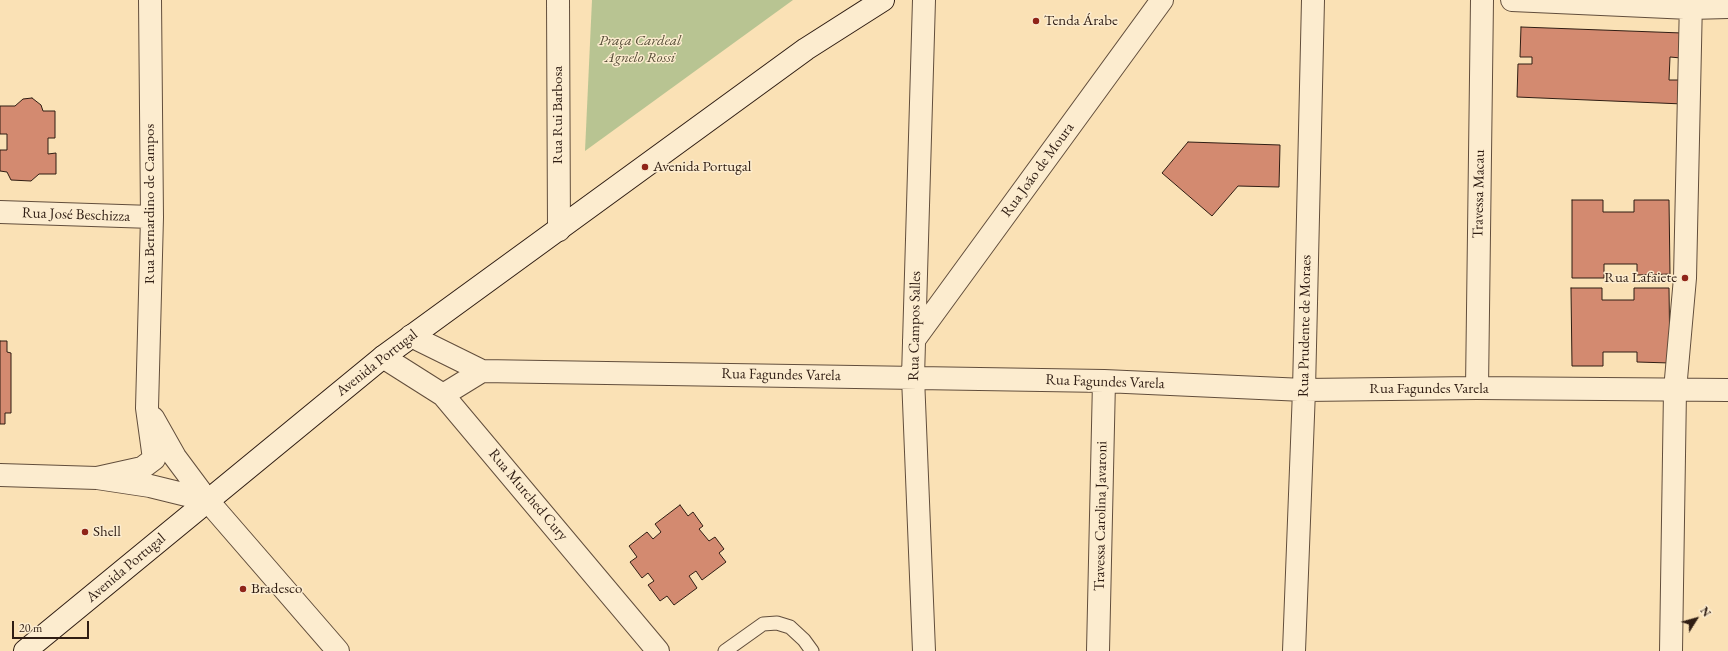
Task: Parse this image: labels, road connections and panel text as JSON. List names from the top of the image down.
{
  "streets": {
    "street": [
      "Rua Rui Barbosa",
      "Rua João de Moura",
      "Travessa Macau",
      "Rua Bernardino de Campos",
      "Rua José Beschizza",
      "Rua Campos Salles",
      "Rua Prudente de Moraes",
      "Avenida Portugal",
      "Rua Fagundes Varela",
      "Rua Murched Cury",
      "Travessa Carolina Javaroni"
    ]
  },
  "crossings": [
    ["Rua Rui Barbosa", "Avenida Portugal"],
    ["Rua João de Moura", "Rua Campos Salles"],
    ["Travessa Macau", "Rua Fagundes Varela"],
    ["Rua Bernardino de Campos", "Rua José Beschizza"],
    ["Rua Campos Salles", "Rua Fagundes Varela"],
    ["Rua Prudente de Moraes", "Rua Fagundes Varela"],
    ["Avenida Portugal", "Rua Fagundes Varela"],
    ["Avenida Portugal", "Rua Murched Cury"],
    ["Rua Fagundes Varela", "Travessa Carolina Javaroni"]
  ],
  "parks": ["Praça Cardeal Agnelo Rossi"],
  "places": [
    "Tenda Árabe",
    "Avenida Portugal",
    "Rua Lafaiete",
    "Shell",
    "Bradesco"
  ],
  "scale_bar": "20 m",
  "north": "top right"
}
